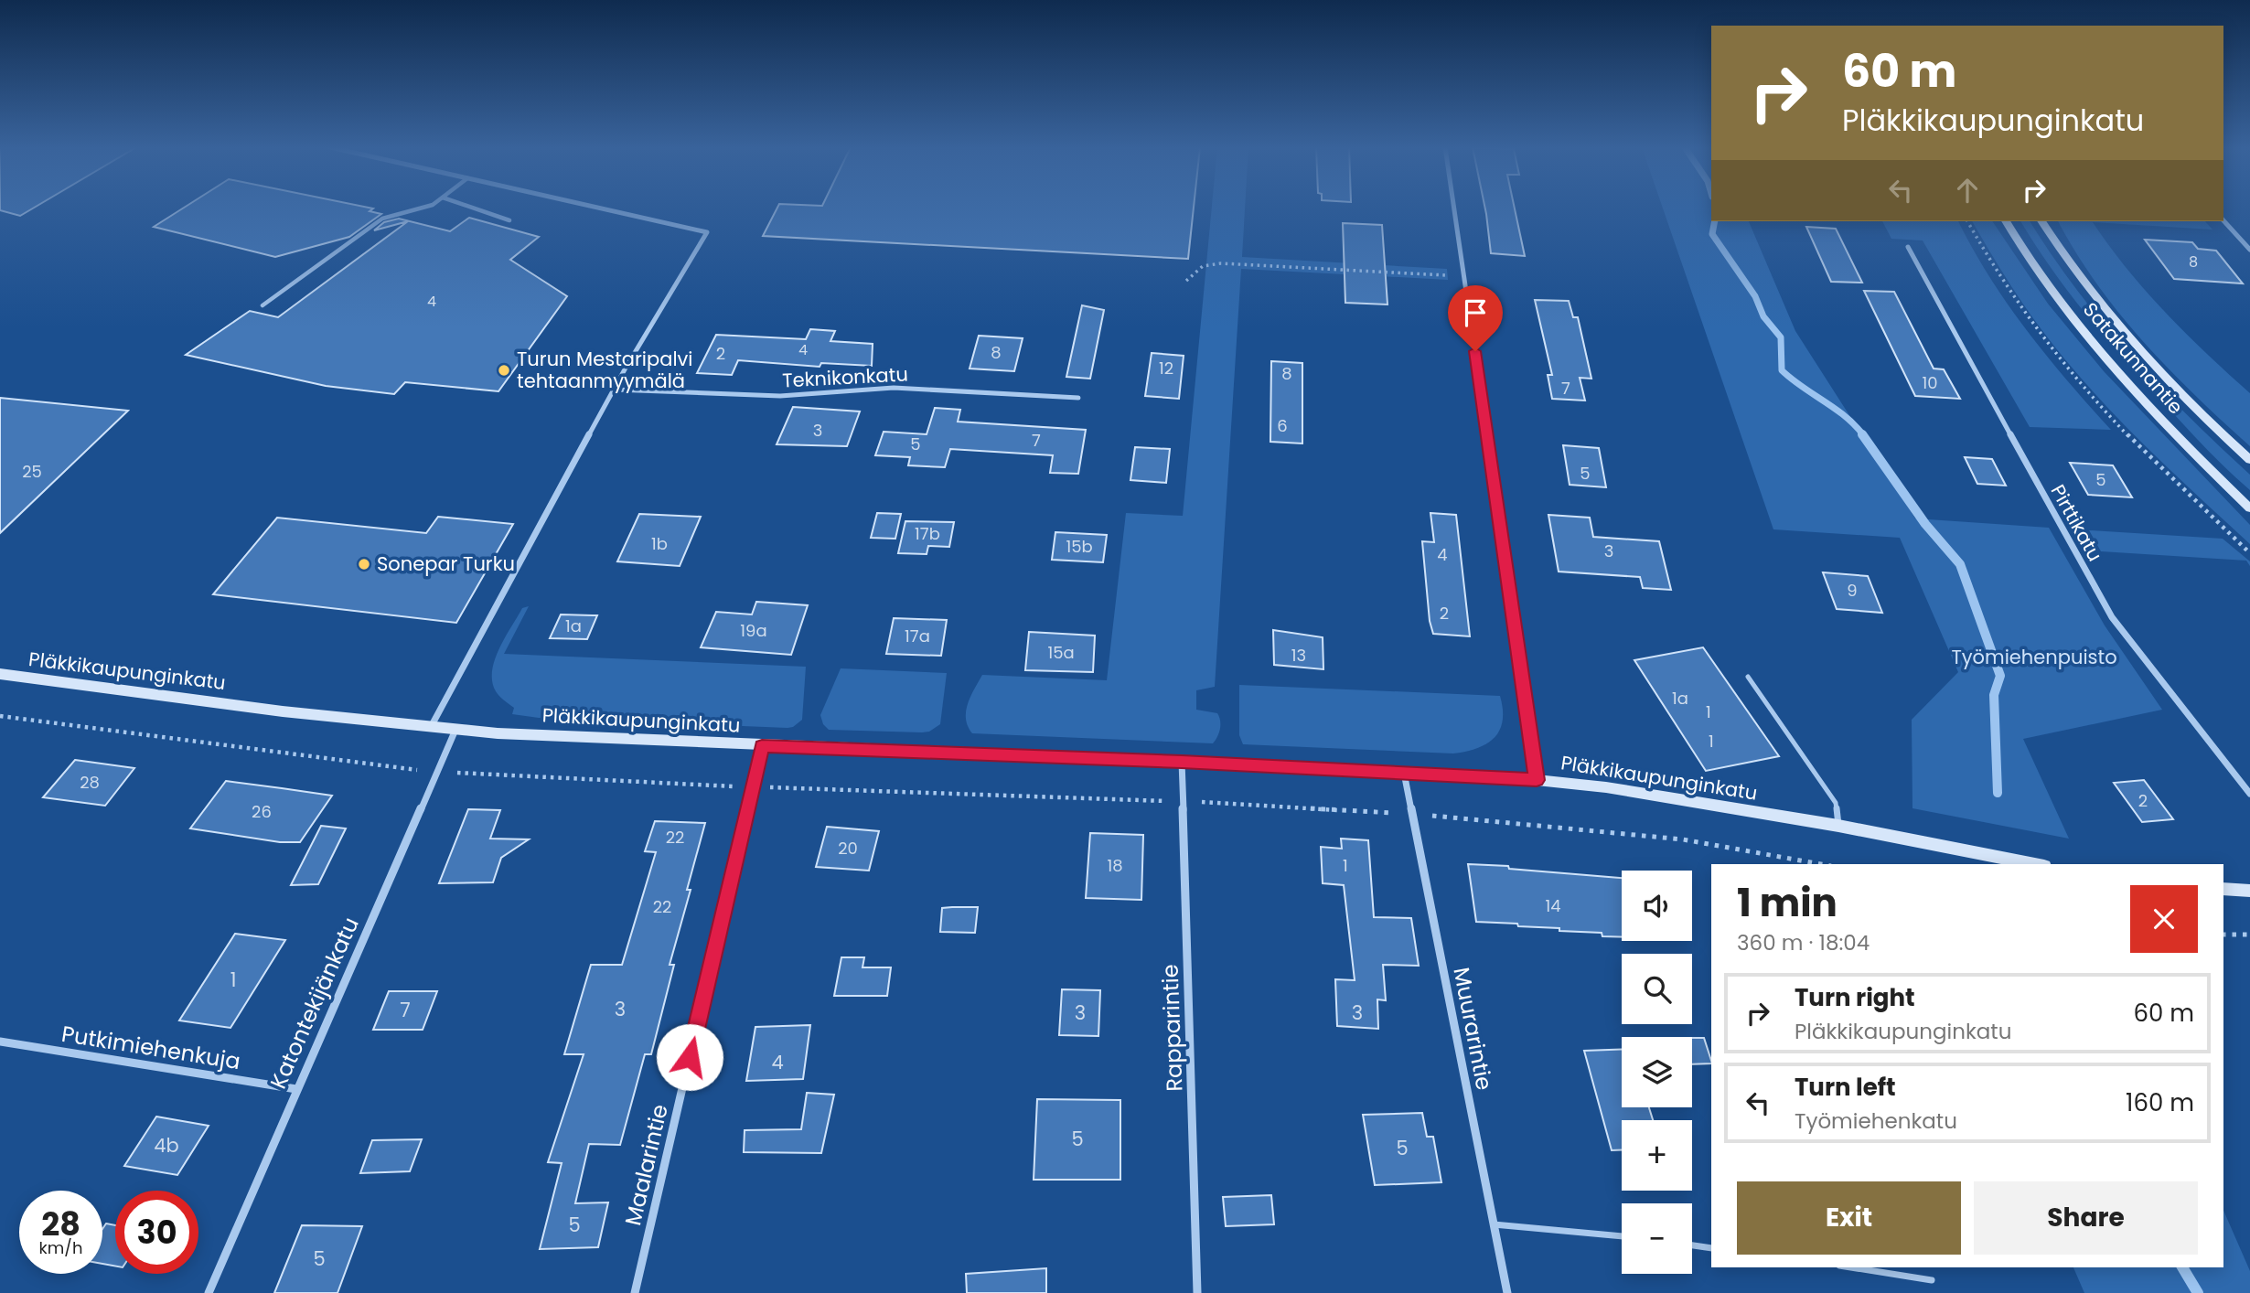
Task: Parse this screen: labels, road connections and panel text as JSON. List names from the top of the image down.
{
  "streets": {
    "street": [
      "Satakunnantie",
      "Teknikonkatu",
      "Pirttikatu",
      "Pläkkikaupunginkatu",
      "Katontekijänkatu",
      "Rapparintie",
      "Muurarintie",
      "Putkimiehenkuja",
      "Maalarintie"
    ]
  },
  "crossings": [
    ["Pläkkikaupunginkatu", "Katontekijänkatu"],
    ["Pläkkikaupunginkatu", "Rapparintie"],
    ["Pläkkikaupunginkatu", "Muurarintie"],
    ["Pläkkikaupunginkatu", "Maalarintie"],
    ["Katontekijänkatu", "Putkimiehenkuja"]
  ],
  "parks": ["Työmiehenpuisto"],
  "places": ["Turun Mestaripalvi tehtaanmyymälä", "Sonepar Turku"],
  "house_numbers": [
    "8",
    "4",
    "4",
    "8",
    "2",
    "12",
    "8",
    "10",
    "7",
    "6",
    "3",
    "7",
    "5",
    "25",
    "5",
    "5",
    "17b",
    "1b",
    "15b",
    "3",
    "4",
    "9",
    "2",
    "1a",
    "19a",
    "17a",
    "15a",
    "13",
    "1a",
    "1",
    "1",
    "28",
    "2",
    "26",
    "22",
    "20",
    "18",
    "1",
    "14",
    "22",
    "1",
    "3",
    "7",
    "3",
    "3",
    "4",
    "5",
    "4b",
    "5",
    "5",
    "5"
  ],
  "page": {
    "turn": ["60 m", "Pläkkikaupunginkatu"],
    "heading": ["1 min", "360 m · 18:04"],
    "map_buttons": ["+", "−"],
    "list": [
      {
        "name": "Turn right",
        "note": "Pläkkikaupunginkatu",
        "value": "60 m"
      },
      {
        "name": "Turn left",
        "note": "Työmiehenkatu",
        "value": "160 m"
      }
    ],
    "buttons": ["Exit", "Share"],
    "speed": "28 km/h",
    "limit": "30"
  }
}
